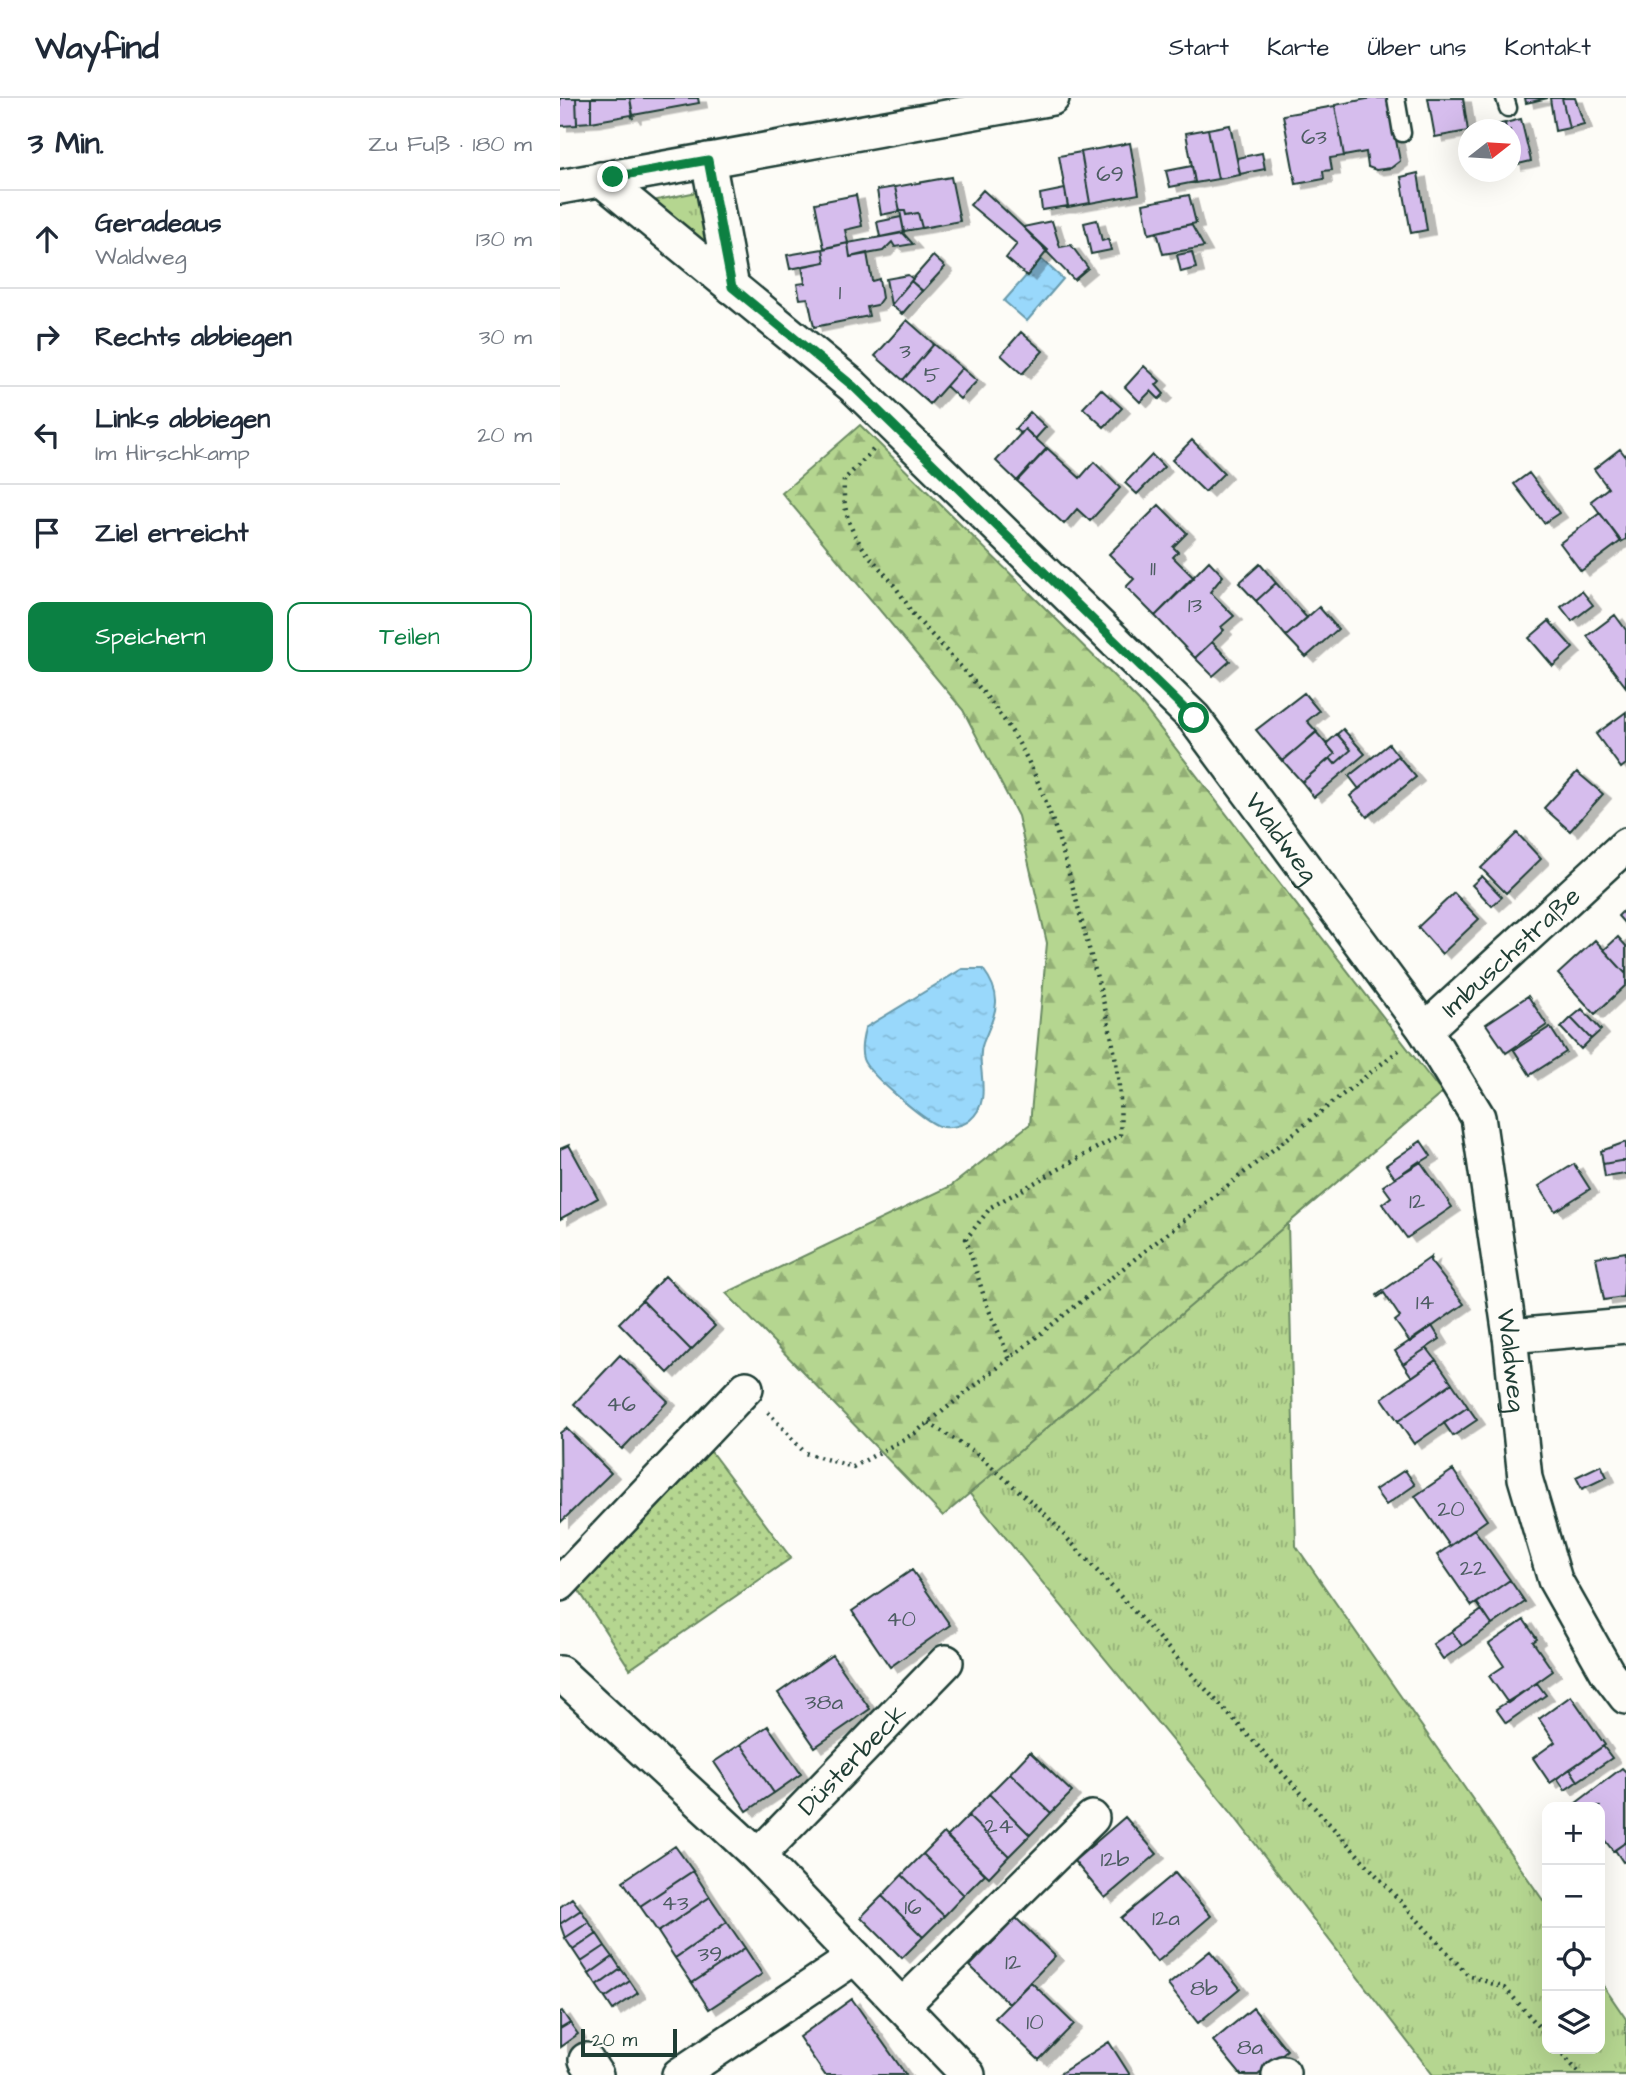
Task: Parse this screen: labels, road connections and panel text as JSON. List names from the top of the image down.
{
  "streets": {
    "street": ["Waldweg", "Imbuschstraße", "Düsterbeck"]
  },
  "crossings": [
    ["Waldweg", "Imbuschstraße"]
  ],
  "house_numbers": [
    "63",
    "69",
    "1",
    "3",
    "5",
    "11",
    "13",
    "12",
    "14",
    "46",
    "20",
    "22",
    "40",
    "38a",
    "24",
    "12b",
    "43",
    "16",
    "12a",
    "39",
    "12",
    "8b",
    "10",
    "8a"
  ],
  "scale_bar": "20 m",
  "north": "right",
  "page": {
    "header": "Wayfind",
    "nav": [
      "Start",
      "Karte",
      "Über uns",
      "Kontakt"
    ],
    "heading": ["3 Min.", "Zu Fuß · 180 m"],
    "list": [
      ["Geradeaus", "Waldweg", "130 m"],
      ["Rechts abbiegen", "30 m"],
      ["Links abbiegen", "Im Hirschkamp", "20 m"],
      "Ziel erreicht"
    ],
    "buttons": ["Speichern", "Teilen"],
    "map_buttons": ["+", "−"],
    "scale": "20 m"
  }
}
